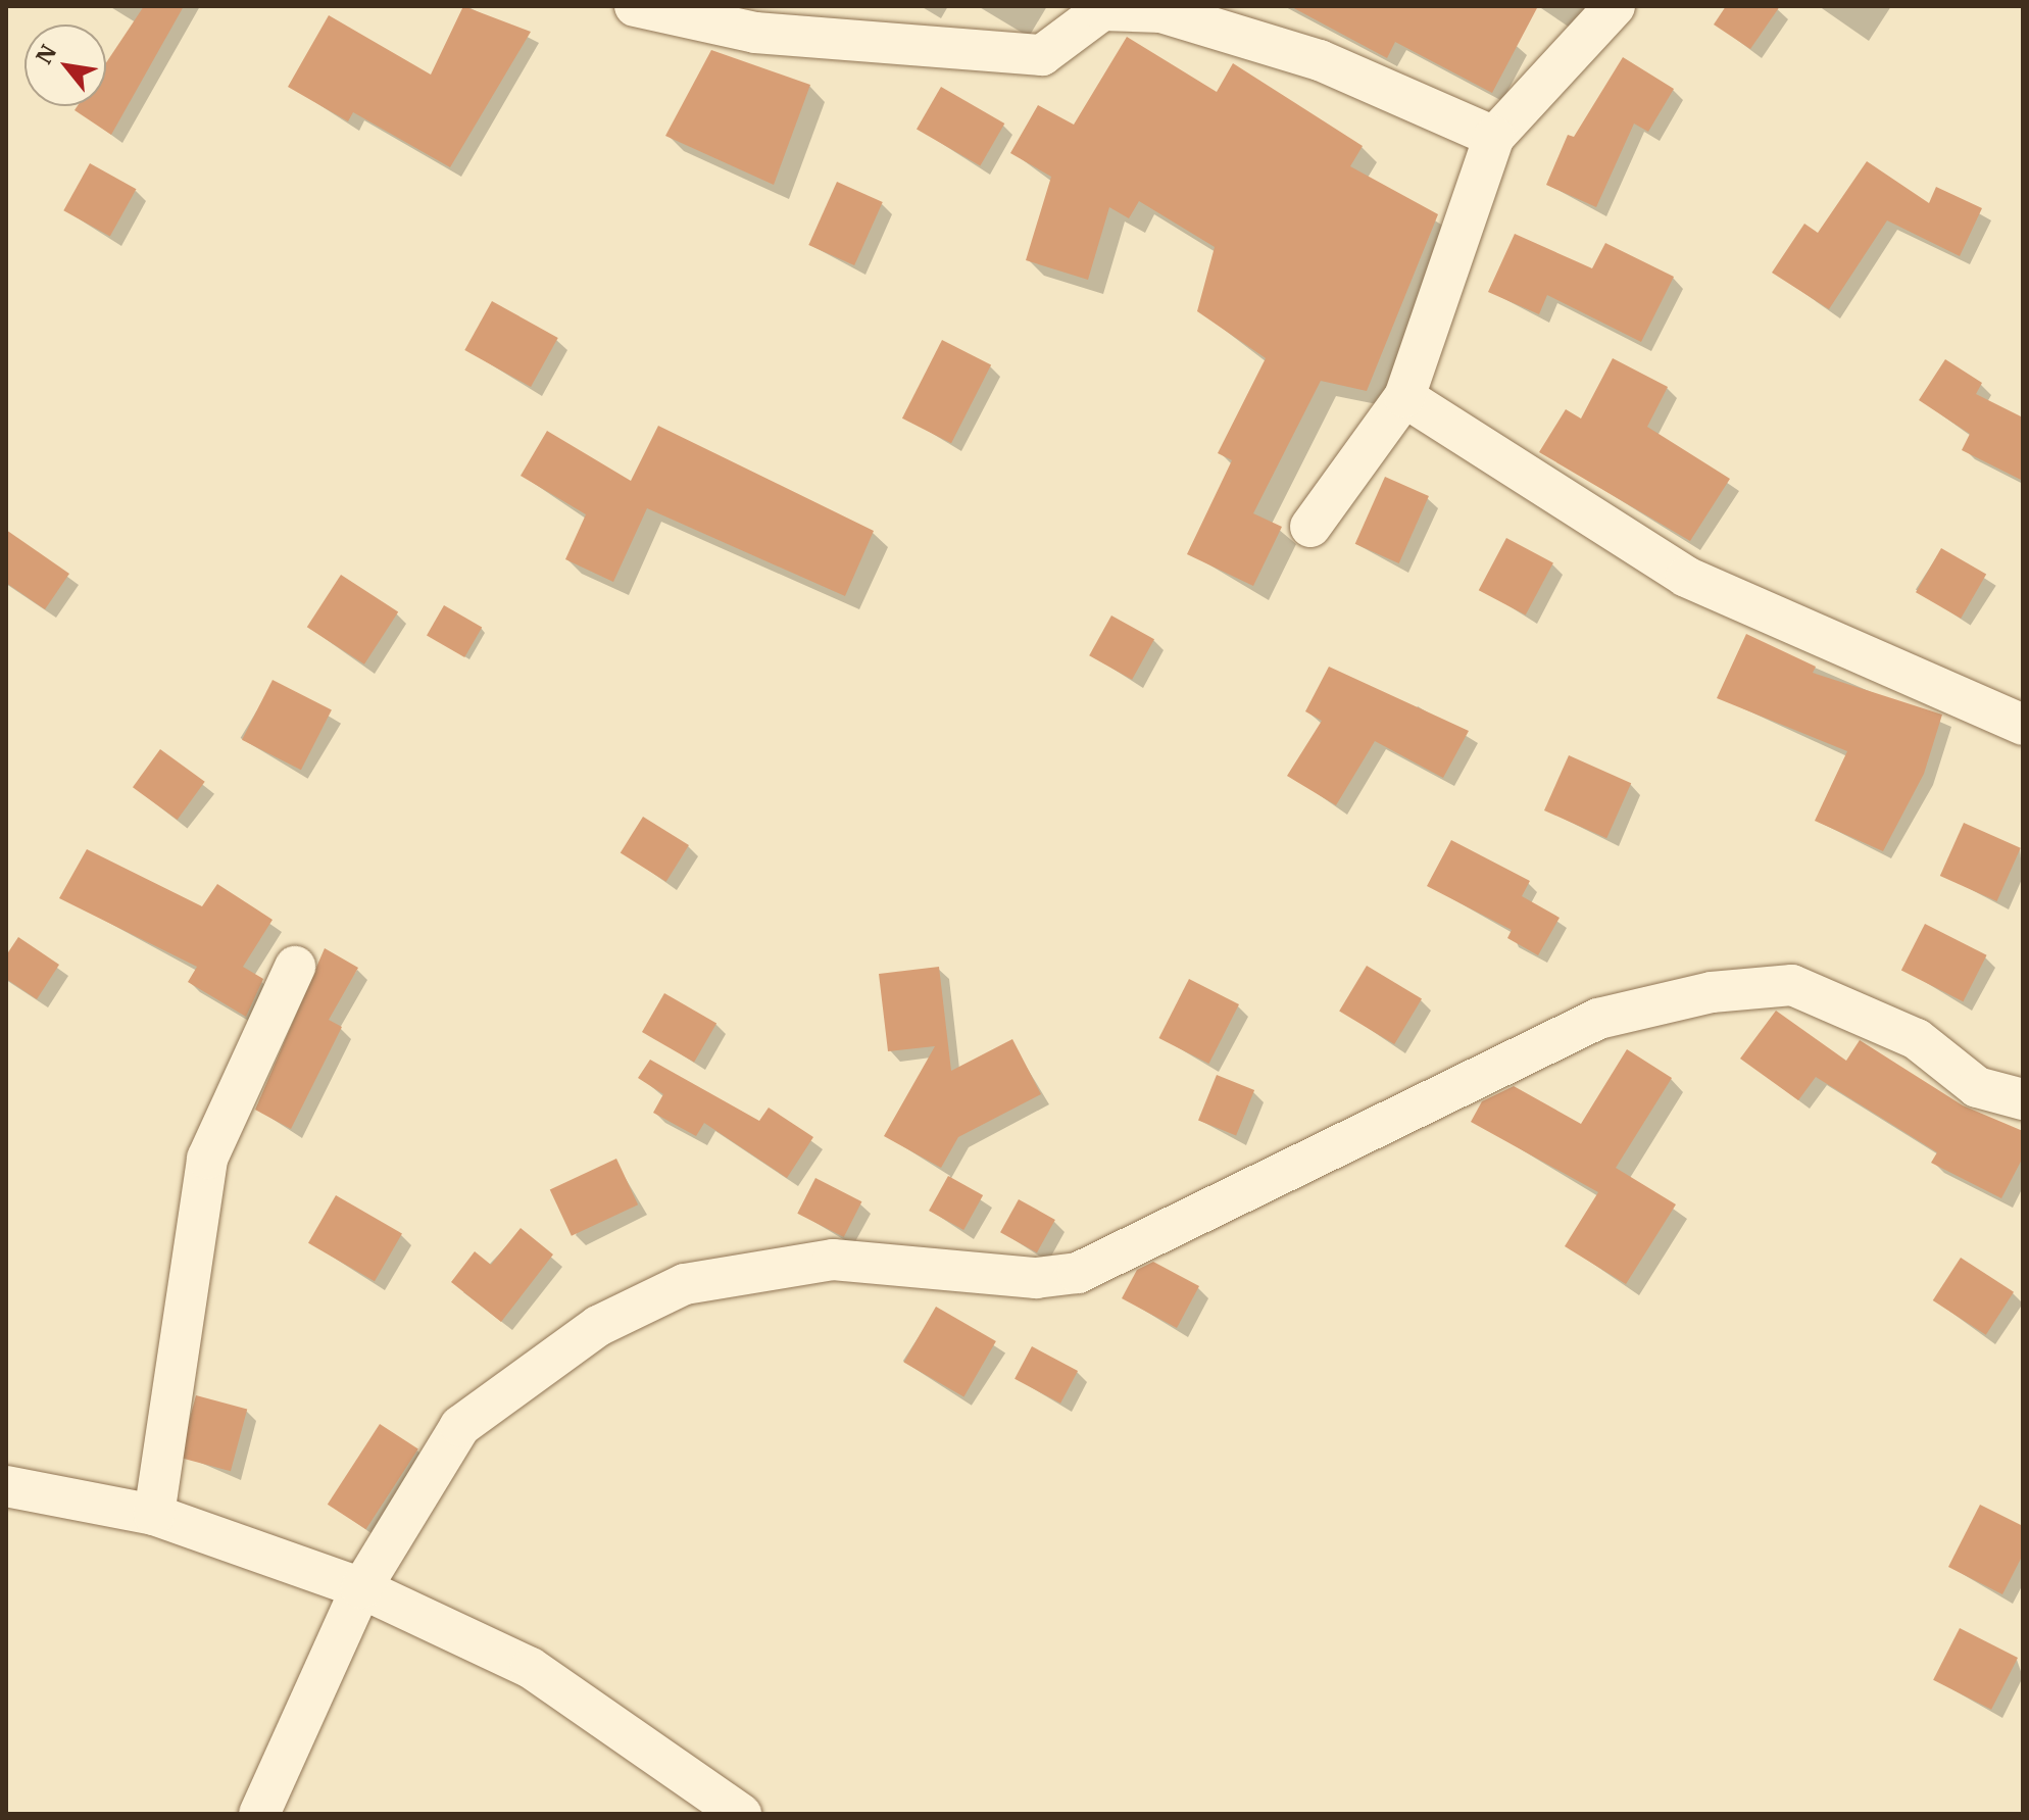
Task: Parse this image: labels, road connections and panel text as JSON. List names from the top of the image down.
{
  "north": "top left"
}
